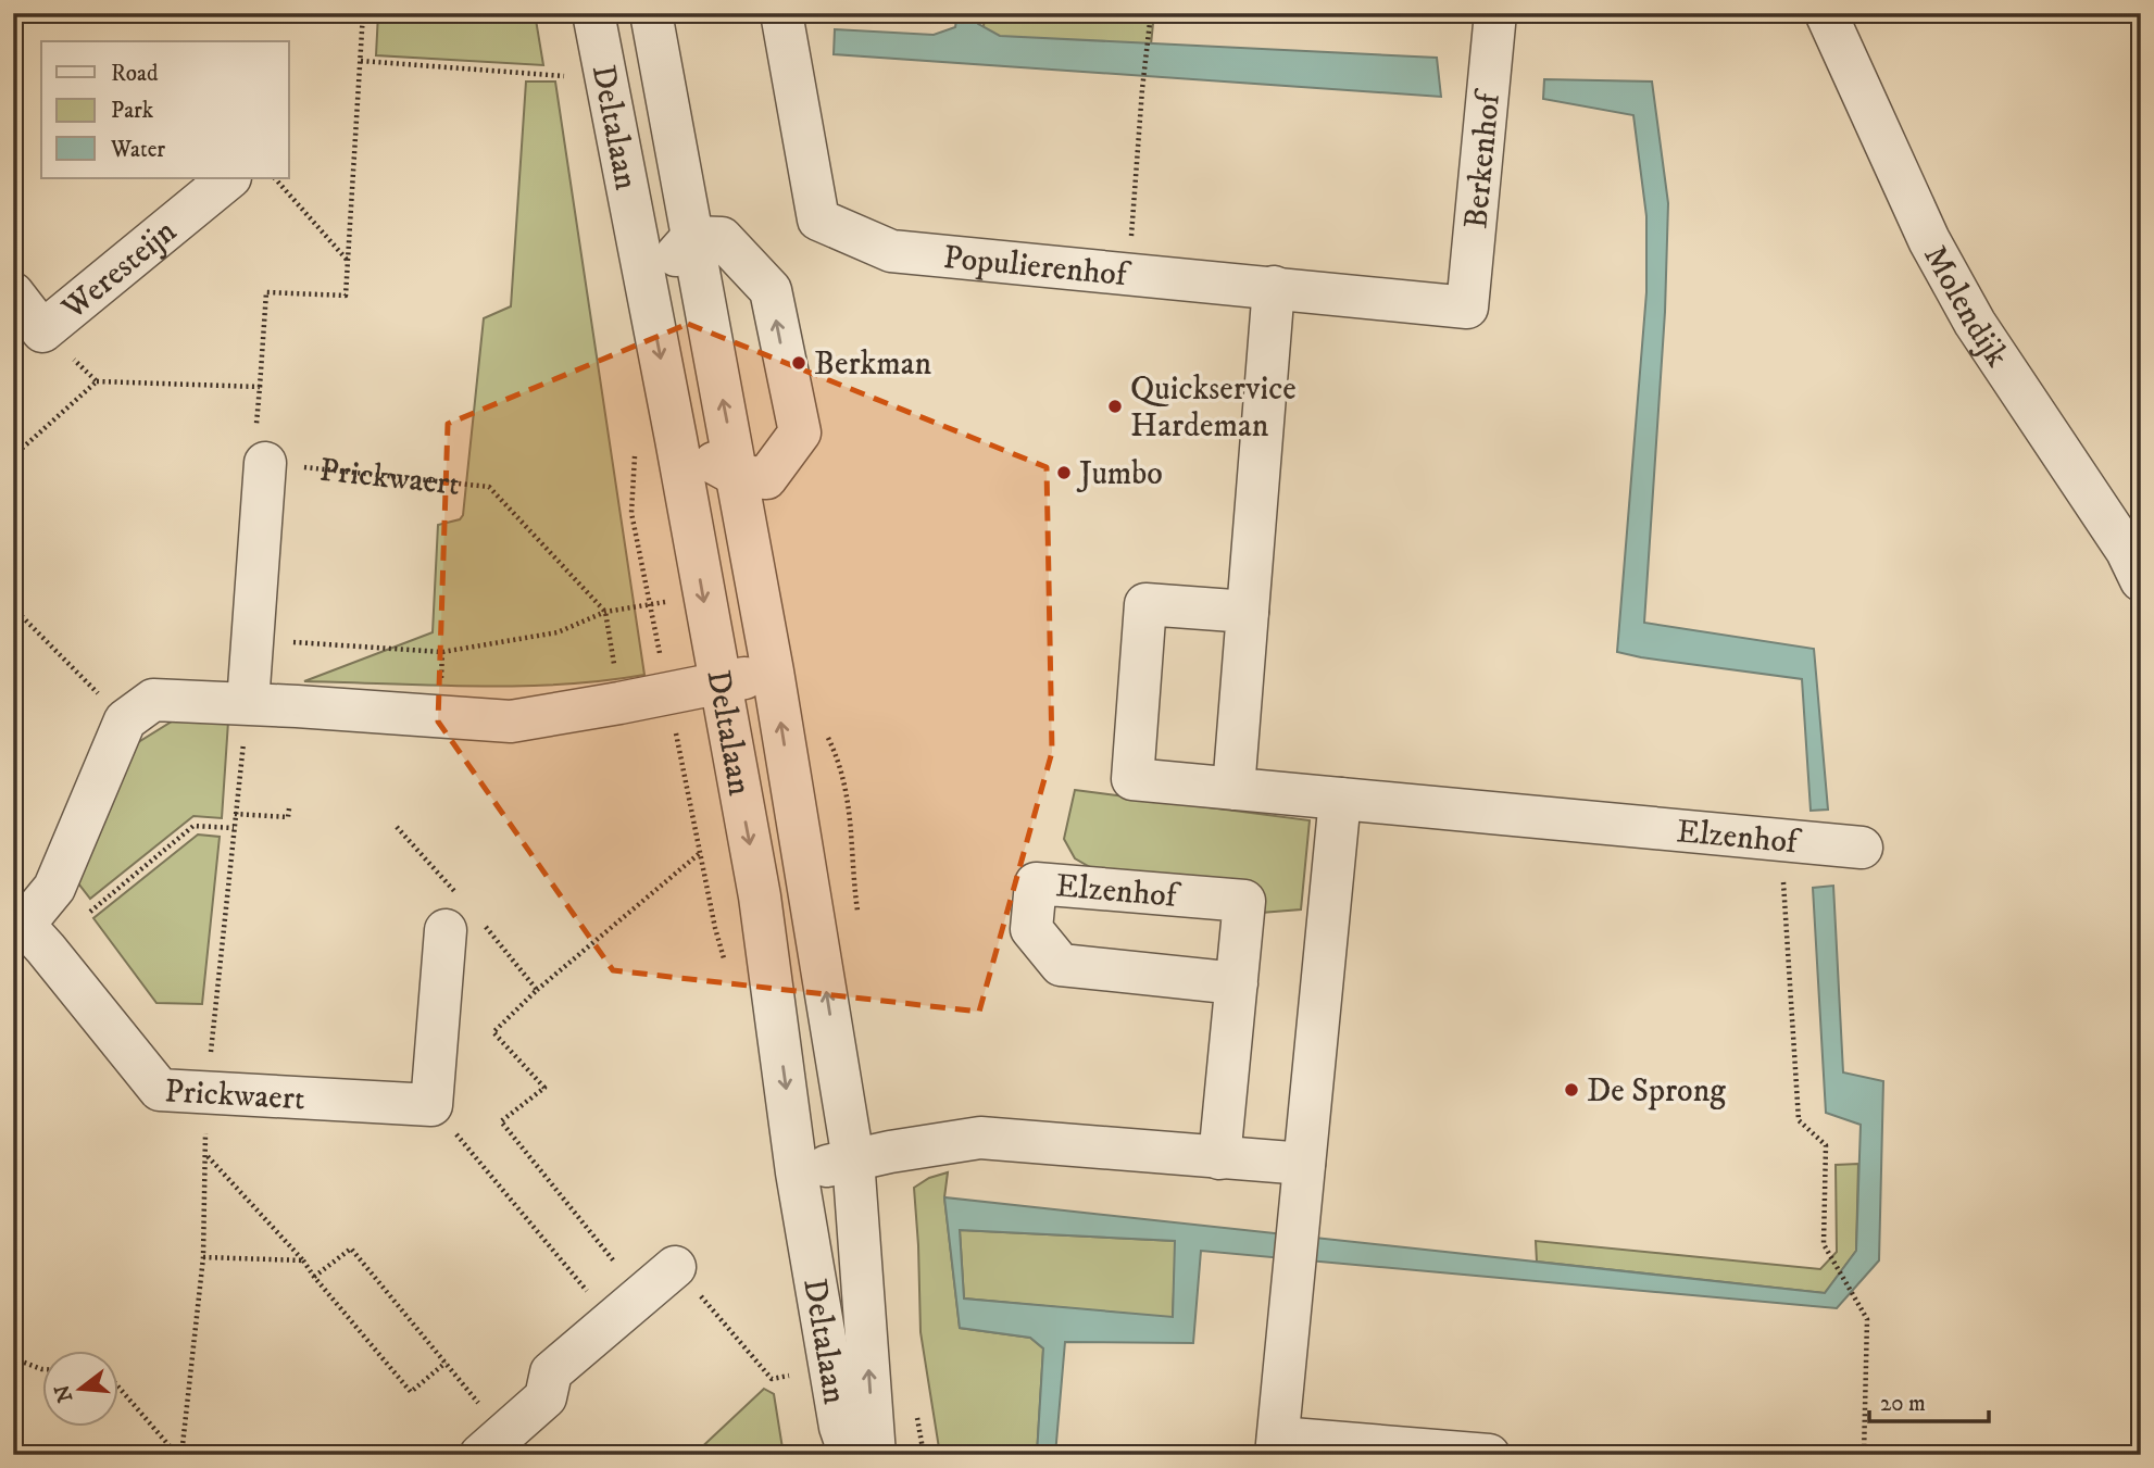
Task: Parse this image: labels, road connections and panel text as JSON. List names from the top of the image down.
{
  "streets": {
    "street": [
      "Deltalaan",
      "Berkenhof",
      "Populierenhof",
      "Weresteijn",
      "Molendijk",
      "Prickwaert",
      "Elzenhof"
    ]
  },
  "crossings": [
    ["Berkenhof", "Populierenhof"]
  ],
  "places": [
    "Berkman",
    "Quickservice Hardeman",
    "Jumbo",
    "De Sprong"
  ],
  "legend": ["Road", "Park", "Water"],
  "scale_bar": "20 m",
  "north": "left"
}
